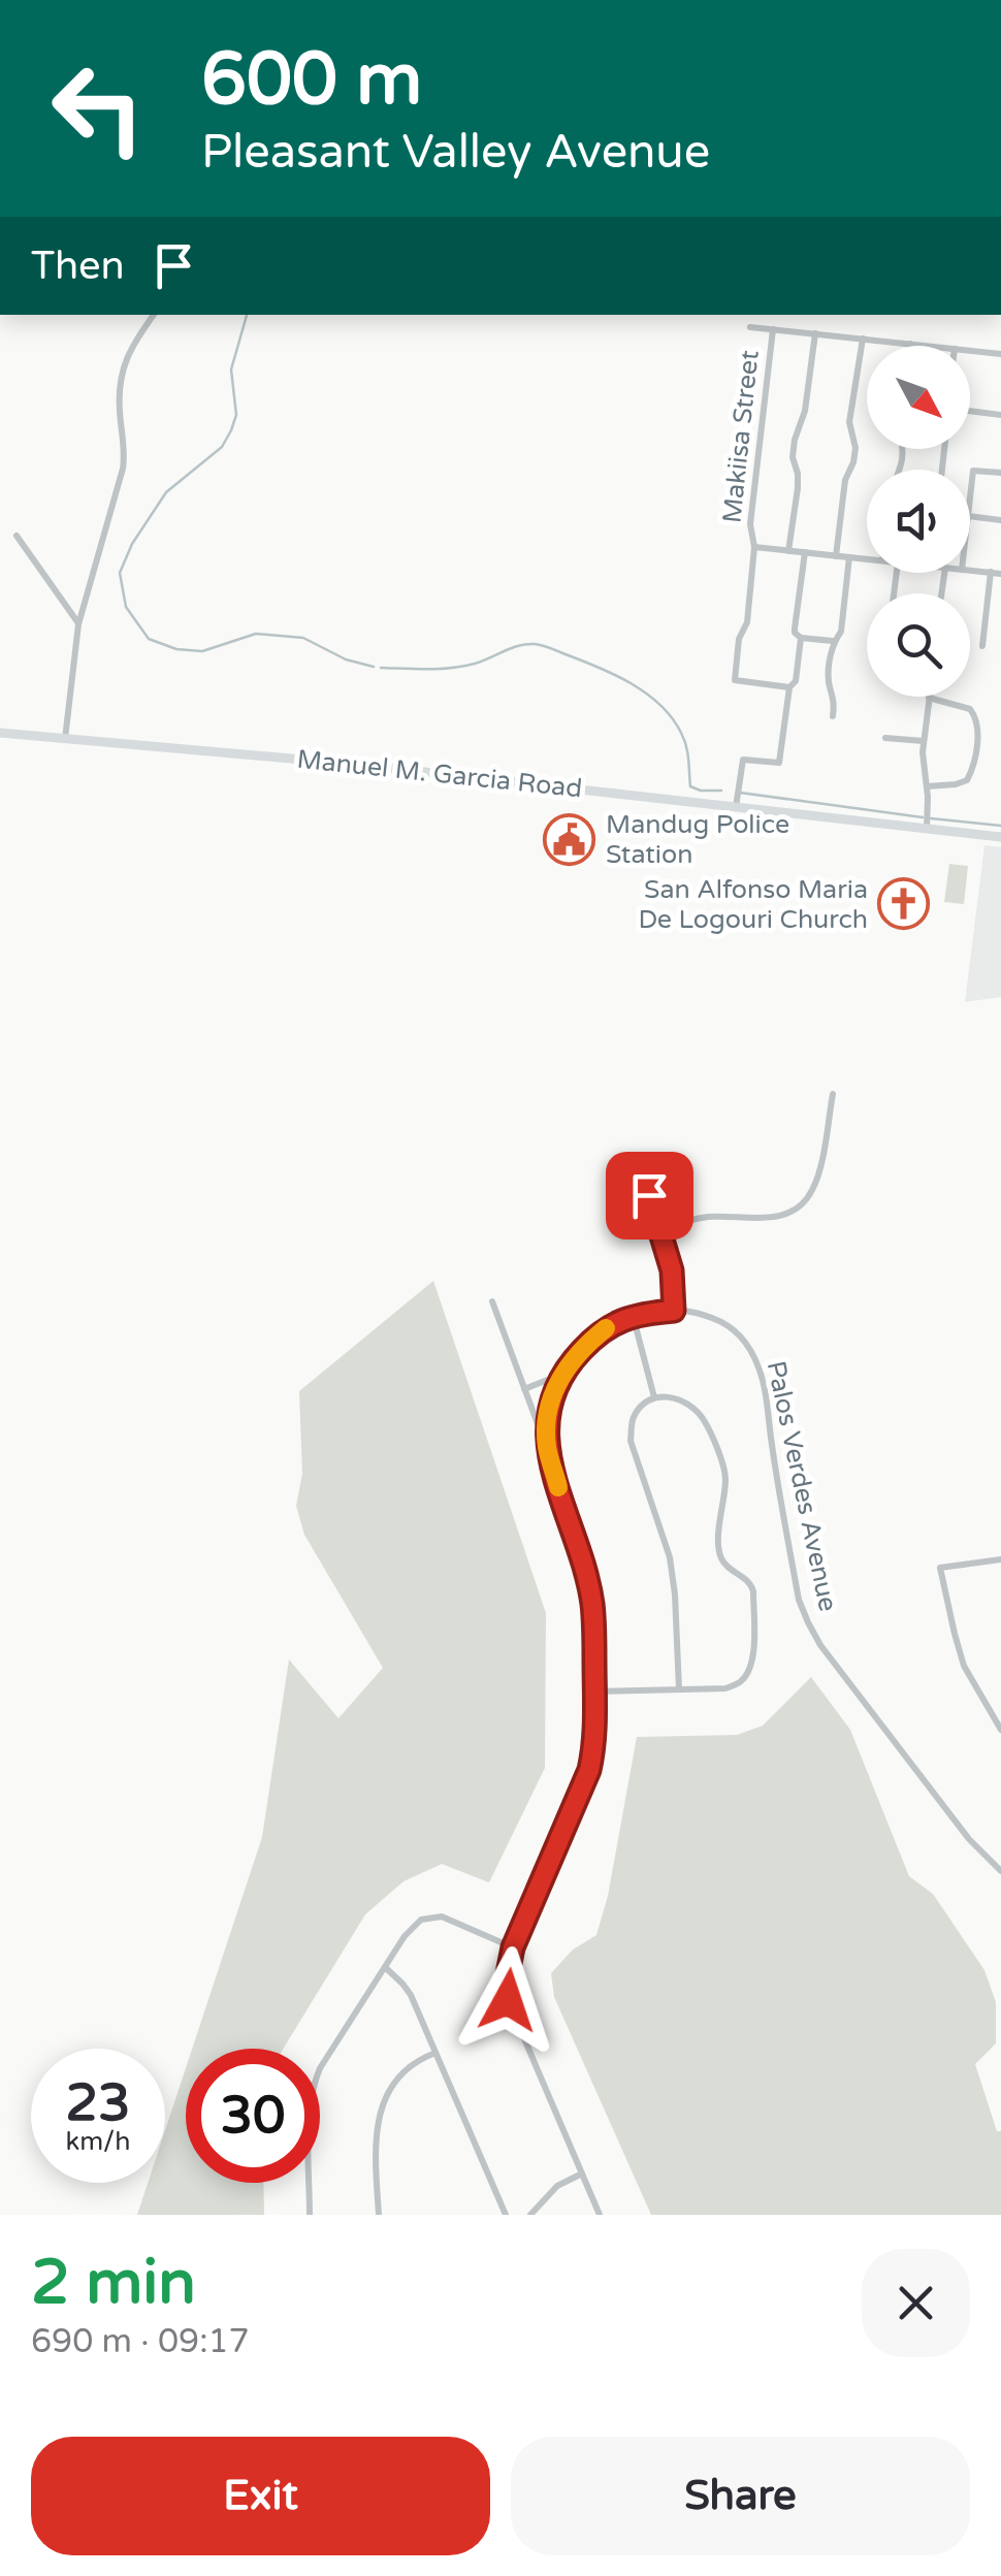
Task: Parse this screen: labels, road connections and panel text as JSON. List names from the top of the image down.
{
  "streets": {
    "main road": ["Manuel M. Garcia Road"],
    "street": ["Makiisa Street", "Palos Verdes Avenue"]
  },
  "places": {
    "public building": ["Mandug Police Station"],
    "church": ["San Alfonso Maria De Logouri Church"]
  },
  "north": "bottom right",
  "page": {
    "turn": ["600 m", "Pleasant Valley Avenue"],
    "then": "Then",
    "speed": "23 km/h",
    "limit": "30",
    "heading": ["2 min", "690 m · 09:17"],
    "buttons": ["Exit", "Share"]
  }
}
